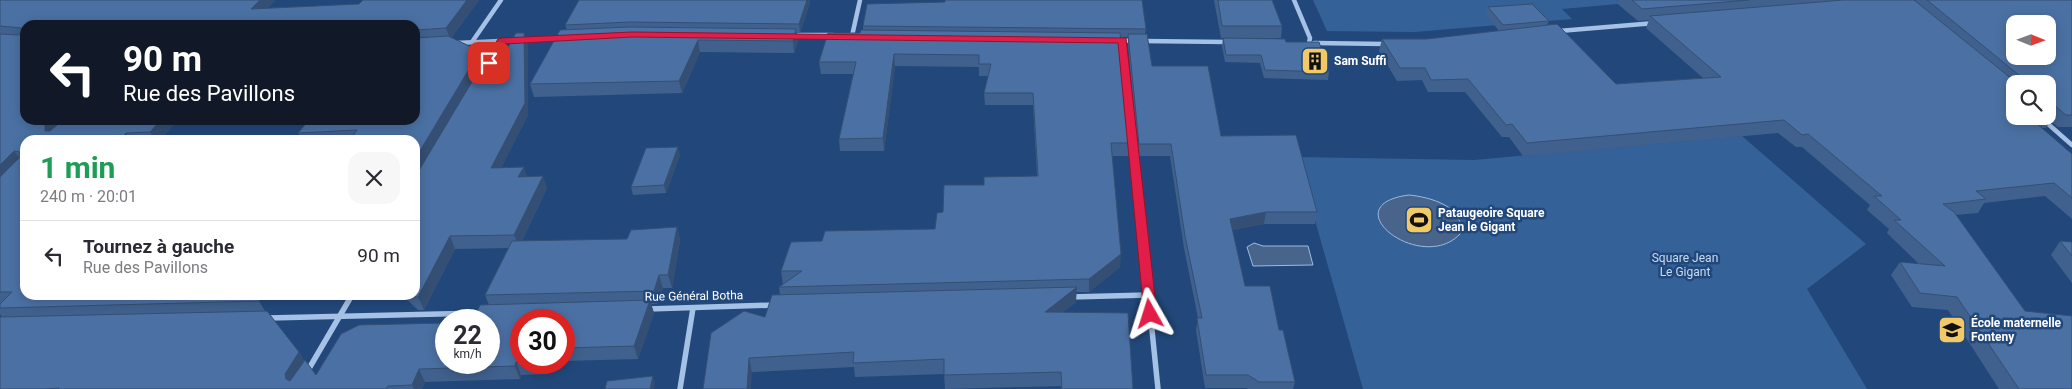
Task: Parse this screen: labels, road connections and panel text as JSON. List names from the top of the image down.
{
  "streets": {
    "street": ["Rue Général Botha"]
  },
  "parks": ["Square Jean Le Gigant"],
  "places": {
    "building": ["Sam Suffi"],
    "sports": ["Pataugeoire Square Jean le Gigant"],
    "school or university": ["École maternelle Fonteny"]
  },
  "north": "right",
  "page": {
    "turn": ["90 m", "Rue des Pavillons"],
    "heading": ["1 min", "240 m · 20:01"],
    "list": [
      {
        "name": "Tournez à gauche",
        "note": "Rue des Pavillons",
        "value": "90 m"
      }
    ],
    "speed": "22 km/h",
    "limit": "30"
  }
}
